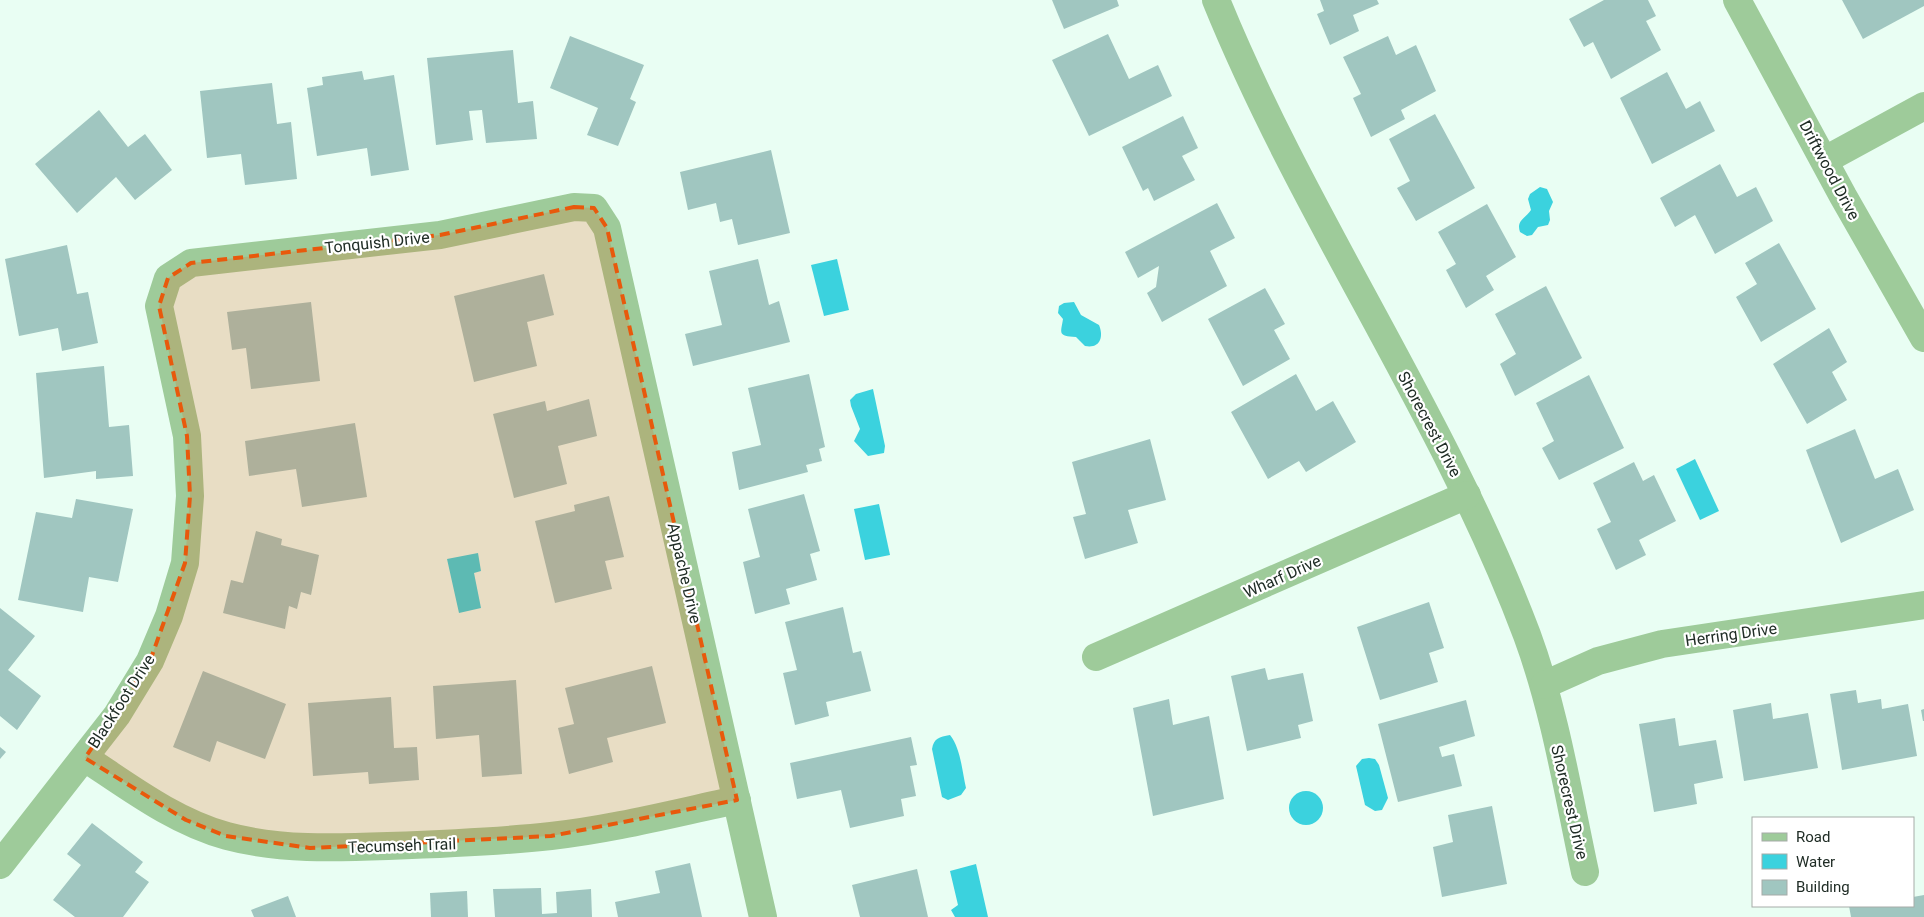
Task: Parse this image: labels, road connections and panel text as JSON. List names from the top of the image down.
{
  "streets": {
    "street": [
      "Driftwood Drive",
      "Tonquish Drive",
      "Shorecrest Drive",
      "Appache Drive",
      "Wharf Drive",
      "Herring Drive",
      "Blackfoot Drive",
      "Tecumseh Trail"
    ]
  },
  "crossings": [
    ["Tonquish Drive", "Appache Drive"],
    ["Tonquish Drive", "Blackfoot Drive"],
    ["Shorecrest Drive", "Wharf Drive"],
    ["Shorecrest Drive", "Herring Drive"],
    ["Appache Drive", "Tecumseh Trail"],
    ["Blackfoot Drive", "Tecumseh Trail"]
  ],
  "legend": ["Road", "Water", "Building"]
}
